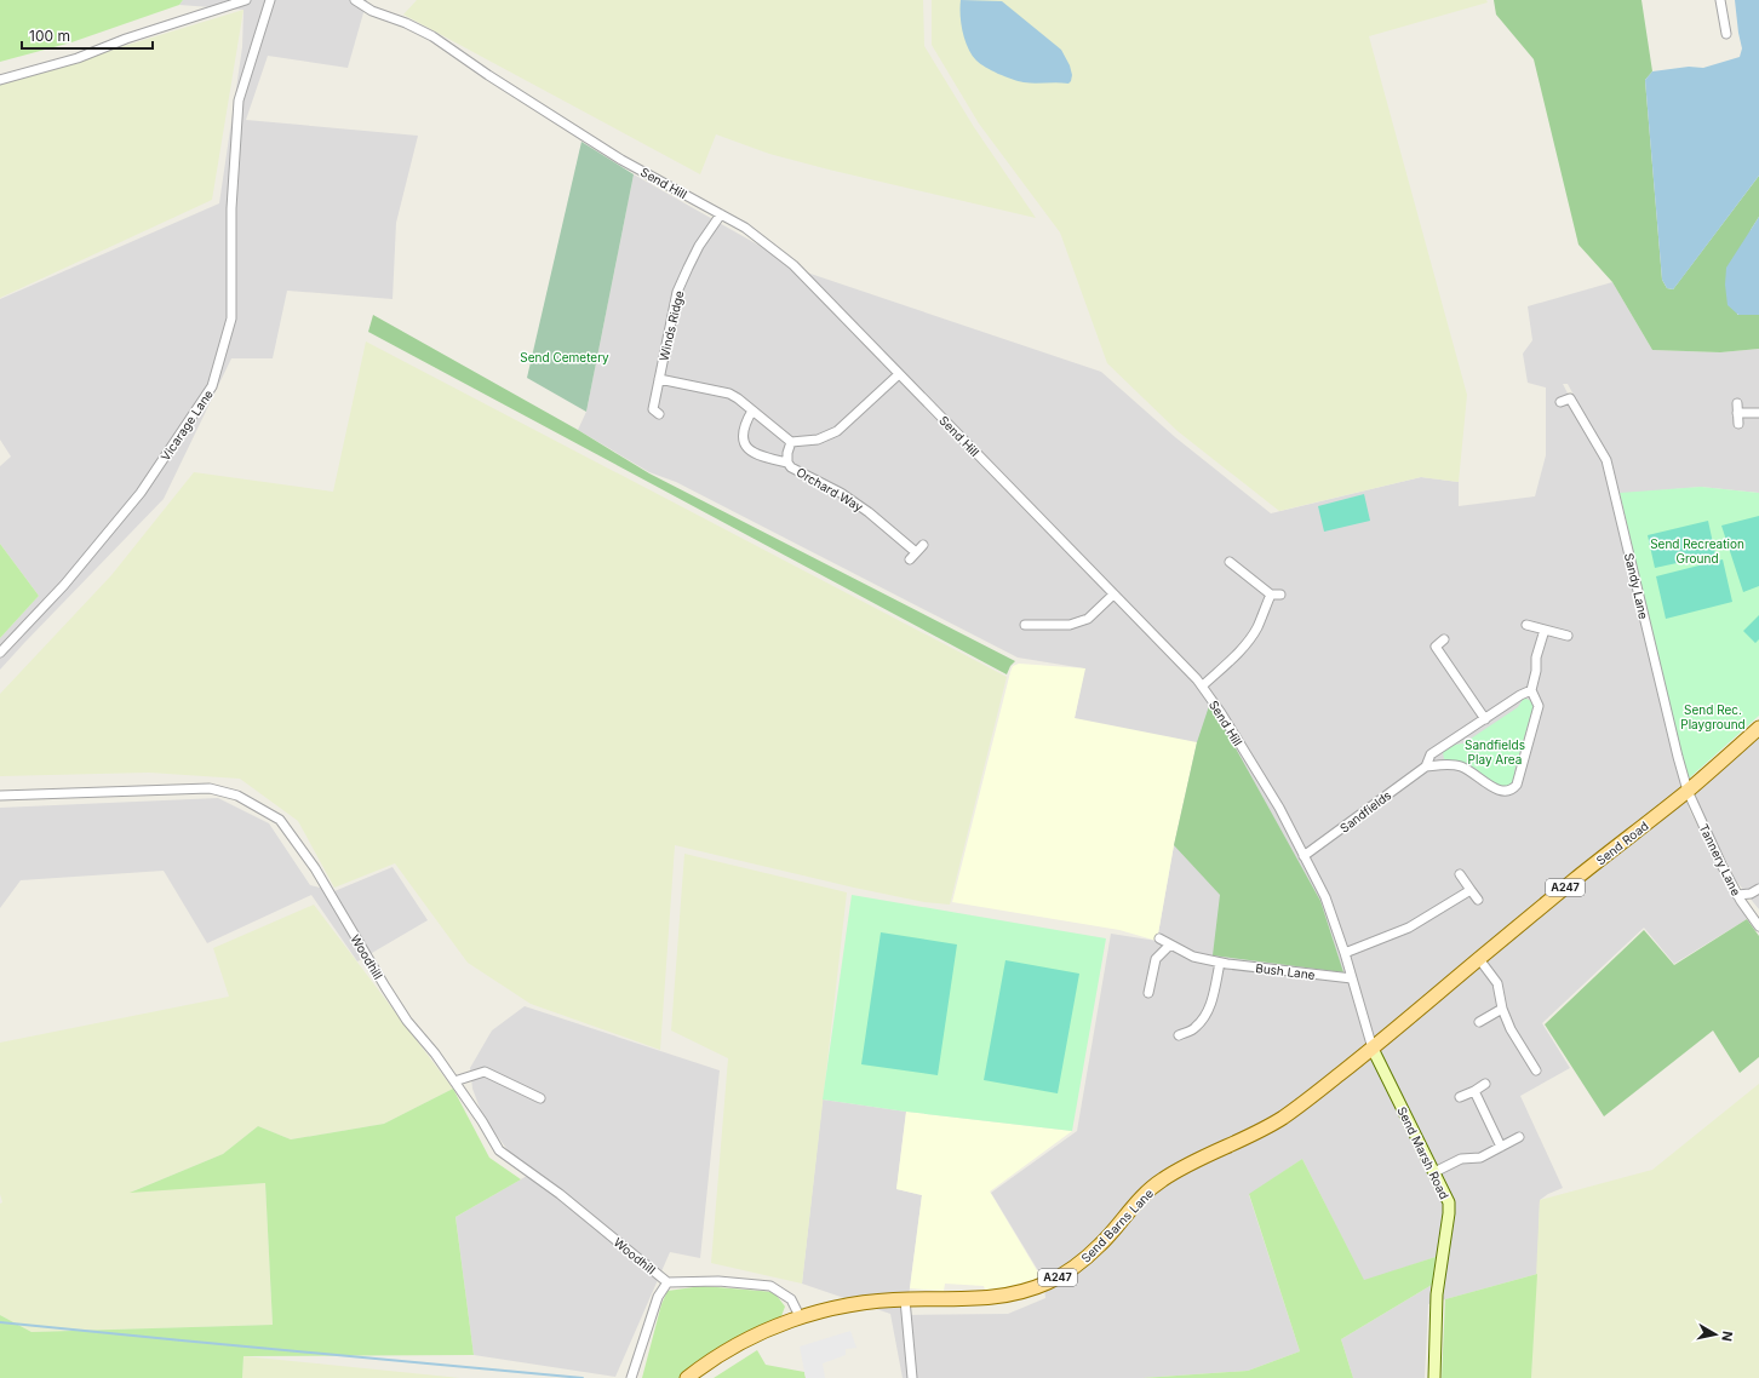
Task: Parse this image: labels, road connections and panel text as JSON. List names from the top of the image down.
{
  "streets": {
    "main road": [
      "Send Road",
      "A247",
      "Send Marsh Road",
      "Send Barns Lane"
    ],
    "street": [
      "Send Hill",
      "Winds Ridge",
      "Vicarage Lane",
      "Orchard Way",
      "Sandy Lane",
      "Sandfields",
      "Tannery Lane",
      "Woodhill",
      "Bush Lane"
    ]
  },
  "crossings": [
    ["Send Hill", "Winds Ridge"],
    ["Send Hill", "Sandfields"],
    ["Send Hill", "Send Road"],
    ["Send Hill", "Bush Lane"],
    ["Send Hill", "Send Marsh Road"],
    ["Send Hill", "Send Barns Lane"],
    ["Sandy Lane", "Send Road"],
    ["Sandy Lane", "Tannery Lane"],
    ["Send Road", "Tannery Lane"],
    ["Send Road", "Send Marsh Road"],
    ["Send Road", "Send Barns Lane"],
    ["Send Marsh Road", "Send Barns Lane"]
  ],
  "parks": [
    "Send Cemetery",
    "Send Recreation Ground",
    "Send Rec. Playground",
    "Sandfields Play Area"
  ],
  "scale_bar": "100 m",
  "north": "right"
}
